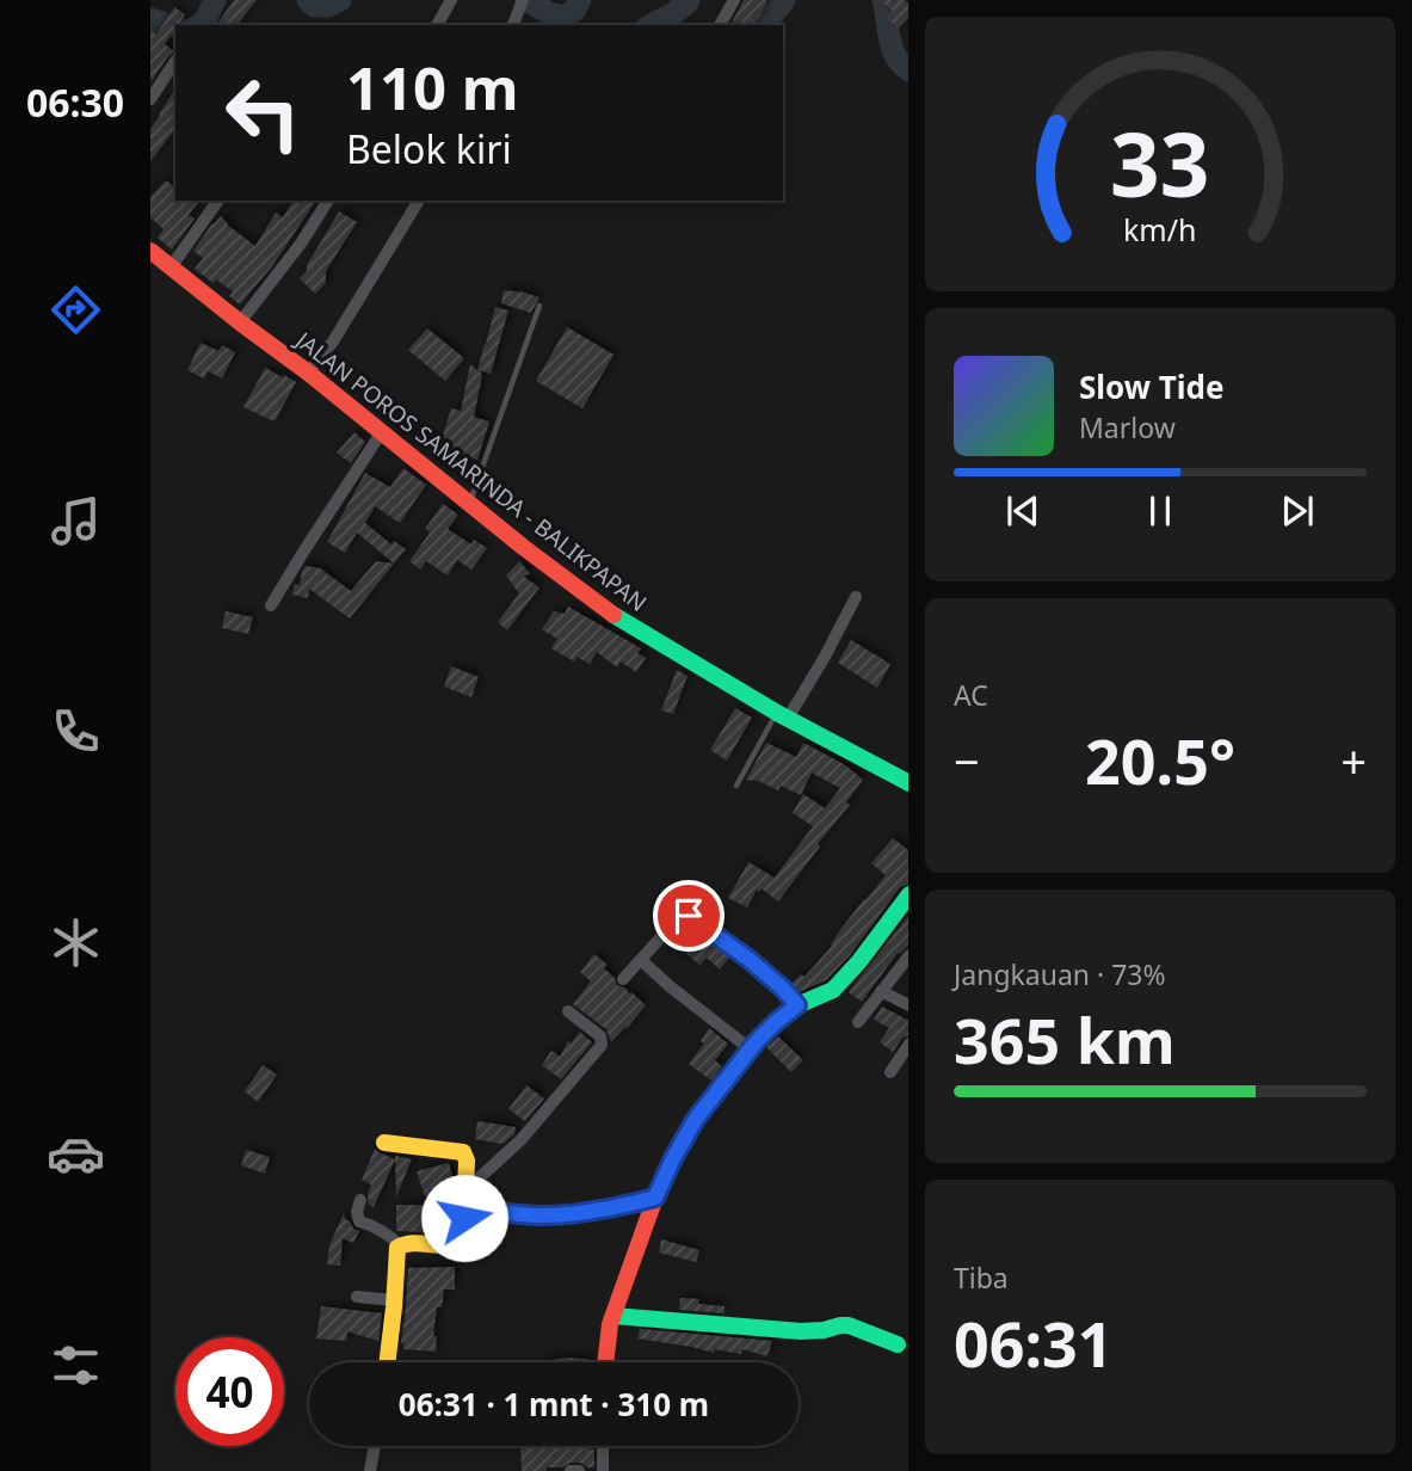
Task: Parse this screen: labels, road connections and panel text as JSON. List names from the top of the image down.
{
  "streets": {
    "main road": ["JALAN POROS SAMARINDA - BALIKPAPAN"]
  },
  "page": {
    "tabs": "06:30",
    "turn": ["110 m", "Belok kiri"],
    "song": ["Slow Tide", "Marlow"],
    "tile": [
      "AC",
      ["Jangkauan · 73%", "365 km"],
      ["Tiba", "06:31"]
    ],
    "heat": ["−", "20.5°", "+"],
    "limit": "40",
    "trip": "06:31 · 1 mnt · 310 m",
    "gauge": ["33", "km/h"]
  }
}
